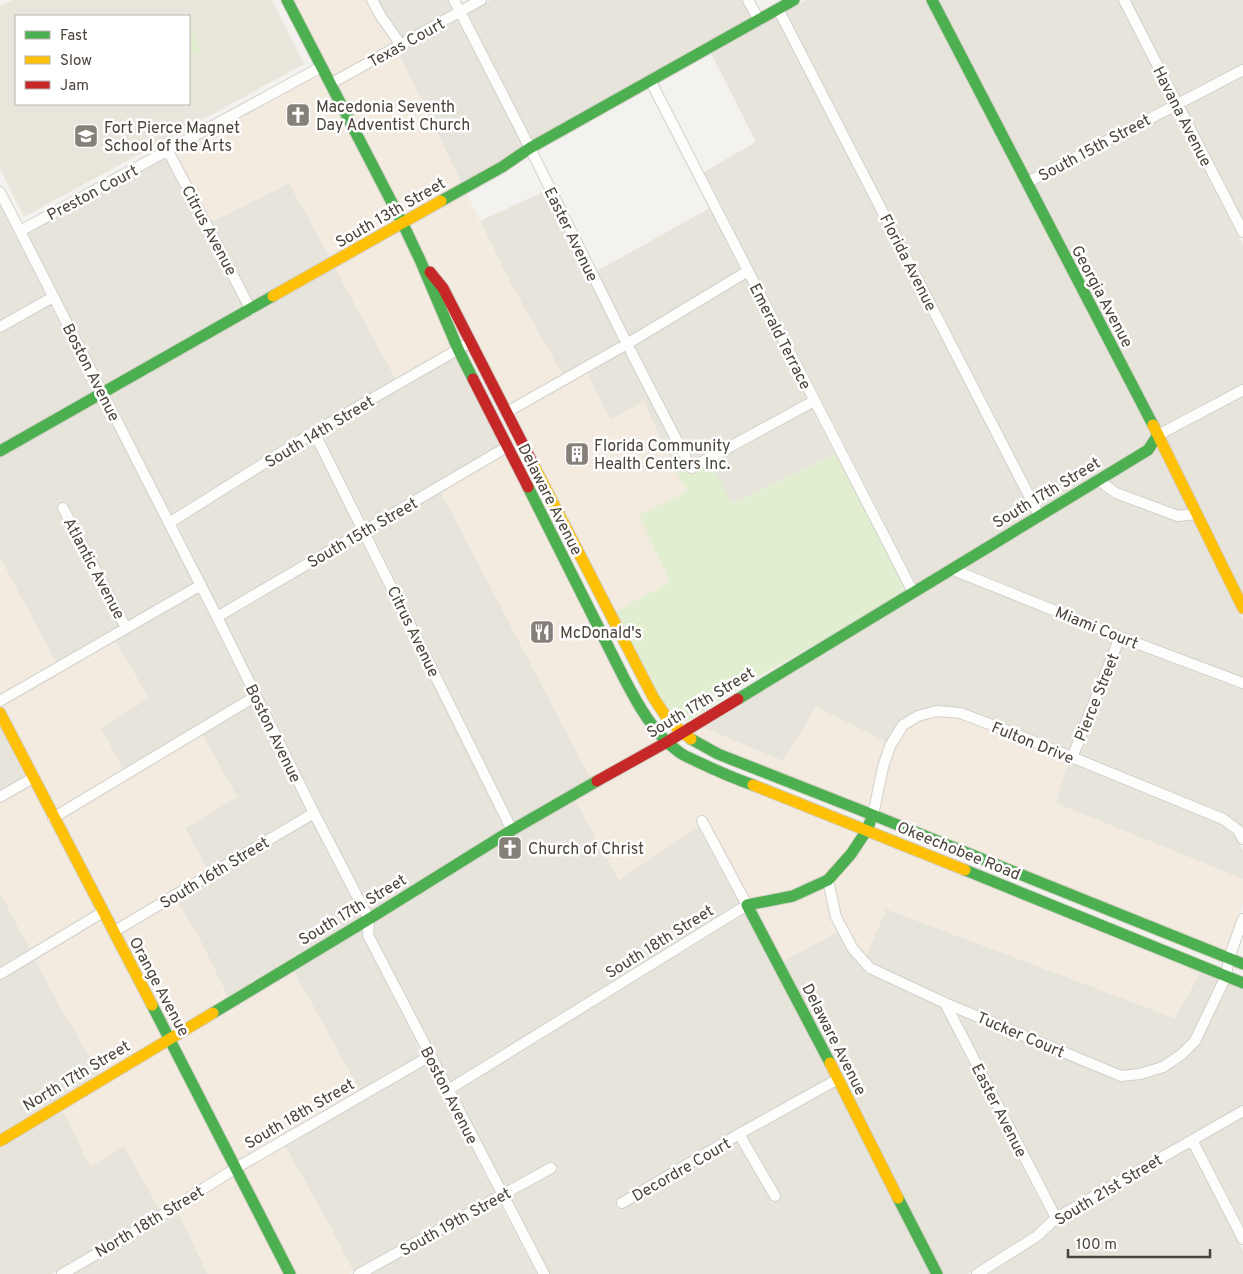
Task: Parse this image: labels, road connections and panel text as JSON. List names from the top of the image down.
{
  "streets": {
    "street": [
      "Texas Court",
      "Havana Avenue",
      "South 15th Street",
      "Preston Court",
      "South 13th Street",
      "Citrus Avenue",
      "Easter Avenue",
      "Florida Avenue",
      "Georgia Avenue",
      "Emerald Terrace",
      "Boston Avenue",
      "South 14th Street",
      "South 17th Street",
      "Delaware Avenue",
      "Atlantic Avenue",
      "Miami Court",
      "Pierce Street",
      "Fulton Drive",
      "Okeechobee Road",
      "South 16th Street",
      "South 18th Street",
      "Orange Avenue",
      "Tucker Court",
      "North 17th Street",
      "Decordre Court",
      "South 21st Street",
      "North 18th Street",
      "South 19th Street"
    ]
  },
  "crossings": [
    ["Texas Court", "Easter Avenue"],
    ["Texas Court", "Delaware Avenue"],
    ["Havana Avenue", "South 15th Street"],
    ["South 15th Street", "Citrus Avenue"],
    ["South 15th Street", "Georgia Avenue"],
    ["South 15th Street", "Boston Avenue"],
    ["South 15th Street", "Delaware Avenue"],
    ["Preston Court", "Citrus Avenue"],
    ["Preston Court", "Boston Avenue"],
    ["Preston Court", "Delaware Avenue"],
    ["South 13th Street", "Citrus Avenue"],
    ["South 13th Street", "Easter Avenue"],
    ["South 13th Street", "Florida Avenue"],
    ["South 13th Street", "Emerald Terrace"],
    ["South 13th Street", "Boston Avenue"],
    ["South 13th Street", "Delaware Avenue"],
    ["Citrus Avenue", "South 14th Street"],
    ["Citrus Avenue", "South 17th Street"],
    ["Easter Avenue", "Emerald Terrace"],
    ["Easter Avenue", "Tucker Court"],
    ["Easter Avenue", "South 21st Street"],
    ["Florida Avenue", "South 17th Street"],
    ["Georgia Avenue", "South 17th Street"],
    ["Emerald Terrace", "South 17th Street"],
    ["Boston Avenue", "South 14th Street"],
    ["Boston Avenue", "South 17th Street"],
    ["Boston Avenue", "South 16th Street"],
    ["Boston Avenue", "South 18th Street"],
    ["Boston Avenue", "South 19th Street"],
    ["South 14th Street", "Delaware Avenue"],
    ["South 17th Street", "Delaware Avenue"],
    ["South 17th Street", "Miami Court"],
    ["South 17th Street", "Okeechobee Road"],
    ["South 17th Street", "Orange Avenue"],
    ["South 17th Street", "North 17th Street"],
    ["Delaware Avenue", "Okeechobee Road"],
    ["Delaware Avenue", "South 18th Street"],
    ["Delaware Avenue", "Decordre Court"],
    ["Miami Court", "Pierce Street"],
    ["Pierce Street", "Fulton Drive"],
    ["Fulton Drive", "Okeechobee Road"],
    ["Fulton Drive", "South 18th Street"],
    ["Okeechobee Road", "South 18th Street"],
    ["Okeechobee Road", "Tucker Court"],
    ["South 16th Street", "Orange Avenue"],
    ["South 18th Street", "Orange Avenue"],
    ["South 18th Street", "Tucker Court"],
    ["South 18th Street", "North 18th Street"],
    ["Orange Avenue", "North 17th Street"],
    ["Orange Avenue", "North 18th Street"]
  ],
  "places": {
    "church": ["Macedonia Seventh Day Adventist Church", "Church of Christ"],
    "school or university": ["Fort Pierce Magnet School of the Arts"],
    "building": ["Florida Community Health Centers Inc."],
    "restaurant": ["McDonald's"]
  },
  "legend": ["Fast", "Slow", "Jam"],
  "scale_bar": "100 m"
}
